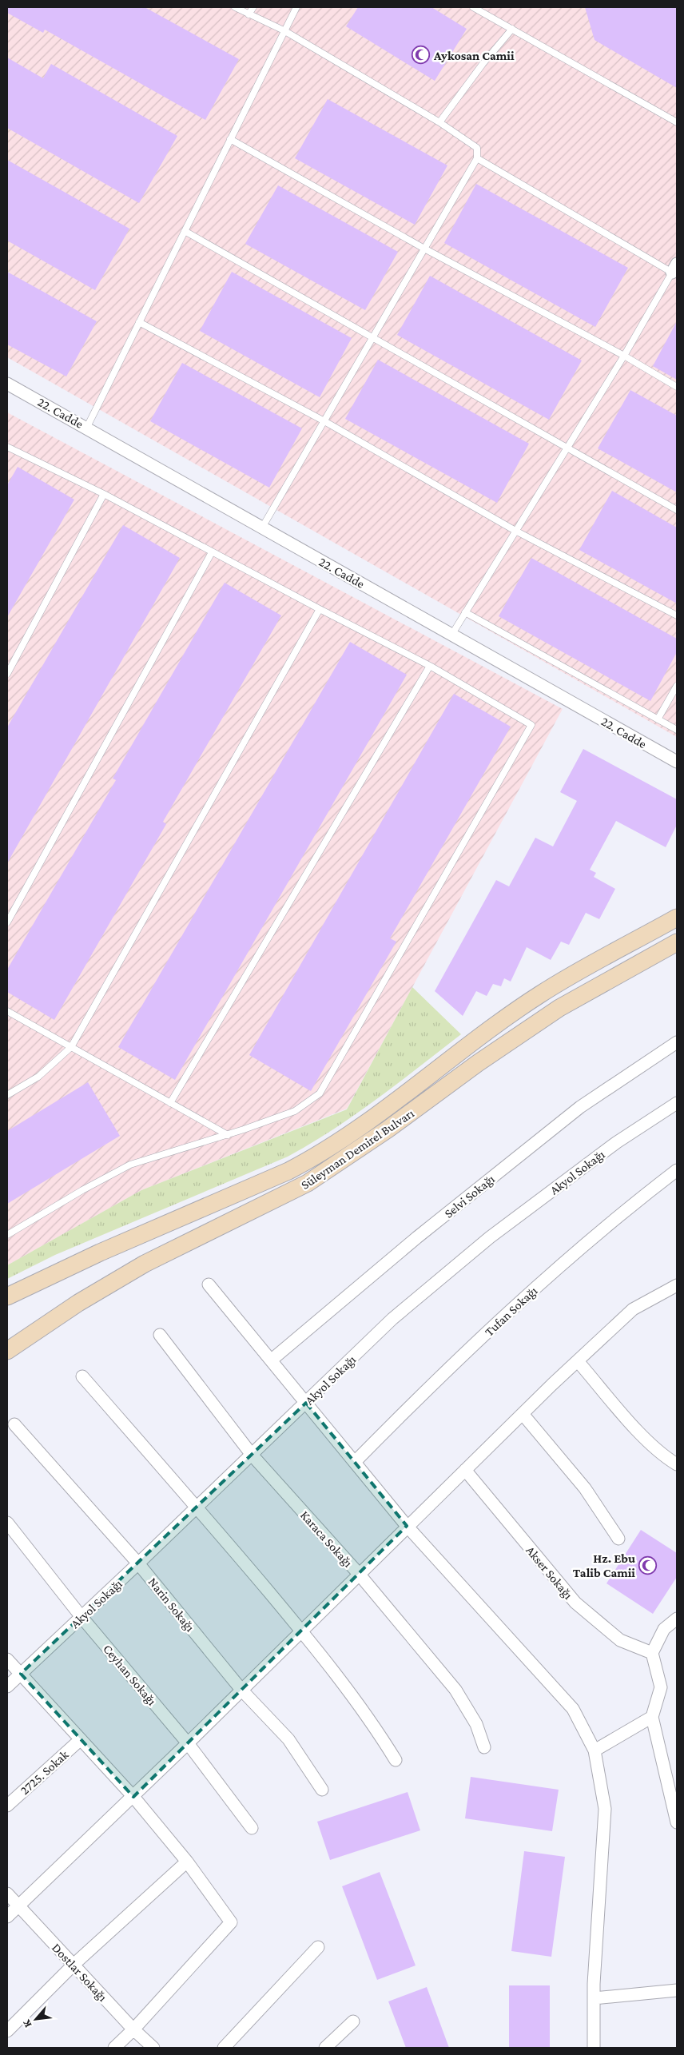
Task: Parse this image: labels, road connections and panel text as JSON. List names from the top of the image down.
{
  "streets": {
    "main road": ["Süleyman Demirel Bulvarı"],
    "street": [
      "22. Cadde",
      "Akyol Sokağı",
      "Selvi Sokağı",
      "Tufan Sokağı",
      "Karaca Sokağı",
      "Akser Sokağı",
      "Narin Sokağı",
      "Ceyhan Sokağı",
      "2725. Sokak",
      "Dostlar Sokağı"
    ]
  },
  "crossings": [
    ["Akyol Sokağı", "Karaca Sokağı"],
    ["Akyol Sokağı", "Narin Sokağı"],
    ["Akyol Sokağı", "Ceyhan Sokağı"]
  ],
  "places": {
    "mosque": ["Aykosan Camii", "Hz. Ebu Talib Camii"]
  },
  "north": "bottom left"
}
